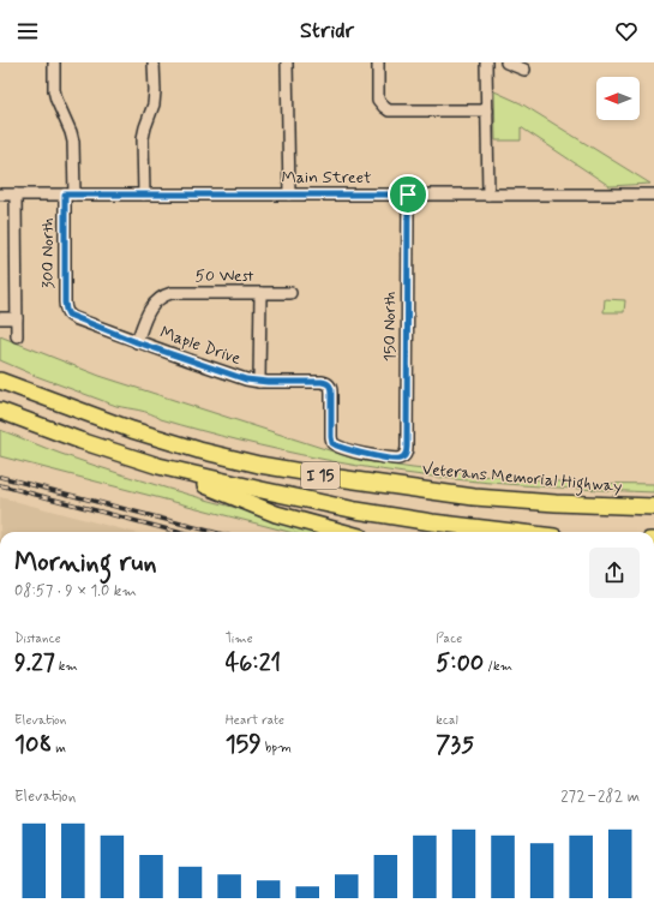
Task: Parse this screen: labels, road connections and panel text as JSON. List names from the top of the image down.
{
  "streets": {
    "highway": ["I 15", "Veterans Memorial Highway"],
    "street": [
      "Main Street",
      "300 North",
      "50 West",
      "150 North",
      "Maple Drive"
    ]
  },
  "crossings": [
    ["Main Street", "300 North"],
    ["Main Street", "150 North"],
    ["300 North", "Maple Drive"],
    ["50 West", "Maple Drive"],
    ["150 North", "Maple Drive"]
  ],
  "north": "left",
  "page": {
    "header": "Stridr",
    "heading": ["Morning run", "08:57 · 9 × 1.0 km"],
    "stats": [
      ["Distance", "9.27 km"],
      ["Time", "46:21"],
      ["Pace", "5:00 /km"],
      ["Elevation", "108 m"],
      ["Heart rate", "159 bpm"],
      ["kcal", "735"]
    ],
    "chart": ["Elevation", "272–282 m"]
  }
}
